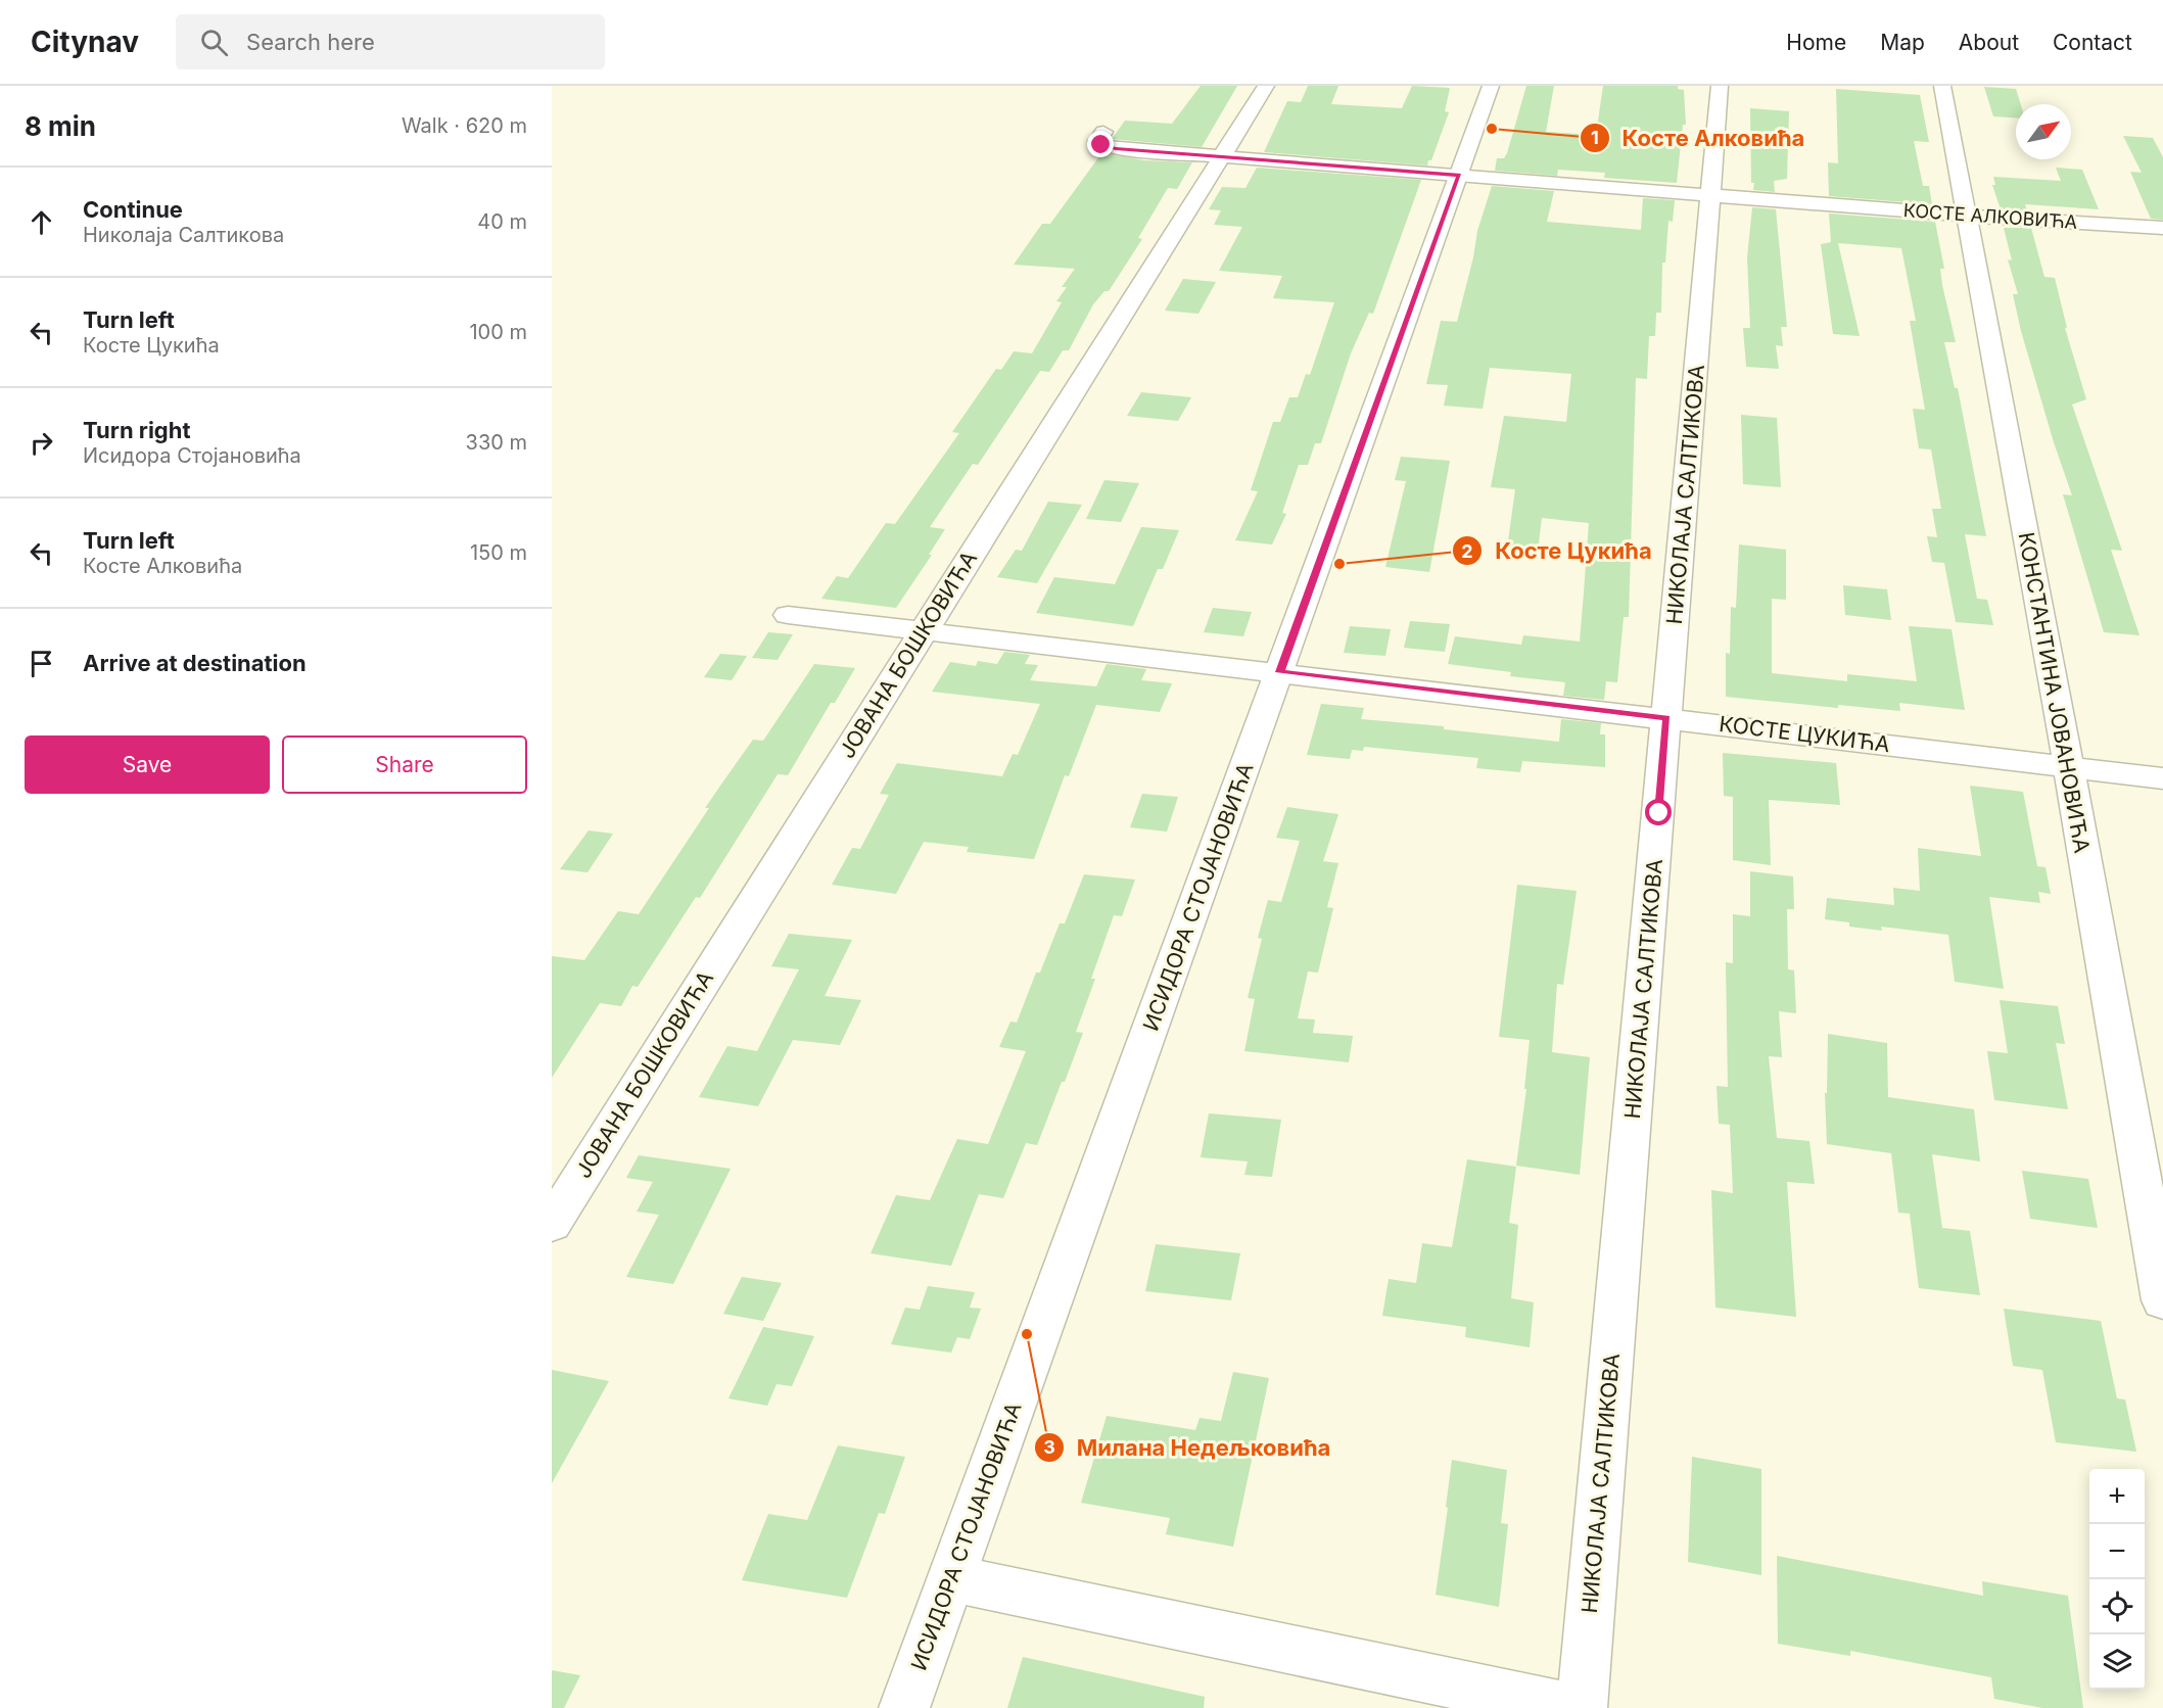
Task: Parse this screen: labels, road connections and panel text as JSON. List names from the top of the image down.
{
  "streets": {
    "street": [
      "КОСТЕ АЛКОВИЋА",
      "НИКОЛАЈА САЛТИКОВА",
      "ЈОВАНА БОШКОВИЋА",
      "КОНСТАНТИНА ЈОВАНОВИЋА",
      "КОСТЕ ЦУКИЋА",
      "ИСИДОРА СТОЈАНОВИЋА"
    ]
  },
  "crossings": [
    ["КОСТЕ АЛКОВИЋА", "НИКОЛАЈА САЛТИКОВА"],
    ["КОСТЕ АЛКОВИЋА", "ЈОВАНА БОШКОВИЋА"],
    ["КОСТЕ АЛКОВИЋА", "КОНСТАНТИНА ЈОВАНОВИЋА"],
    ["КОСТЕ АЛКОВИЋА", "ИСИДОРА СТОЈАНОВИЋА"],
    ["НИКОЛАЈА САЛТИКОВА", "КОСТЕ ЦУКИЋА"],
    ["ЈОВАНА БОШКОВИЋА", "КОСТЕ ЦУКИЋА"],
    ["КОНСТАНТИНА ЈОВАНОВИЋА", "КОСТЕ ЦУКИЋА"],
    ["КОСТЕ ЦУКИЋА", "ИСИДОРА СТОЈАНОВИЋА"]
  ],
  "places": ["Косте Алковића", "Косте Цукића", "Милана Недељковића"],
  "north": "top right",
  "page": {
    "header": "Citynav",
    "search": "Search here",
    "nav": [
      "Home",
      "Map",
      "About",
      "Contact"
    ],
    "heading": ["8 min", "Walk · 620 m"],
    "list": [
      ["Continue", "Николаја Салтикова", "40 m"],
      ["Turn left", "Косте Цукића", "100 m"],
      ["Turn right", "Исидора Стојановића", "330 m"],
      ["Turn left", "Косте Алковића", "150 m"],
      "Arrive at destination"
    ],
    "buttons": ["Save", "Share"],
    "map_buttons": ["+", "−"]
  }
}
